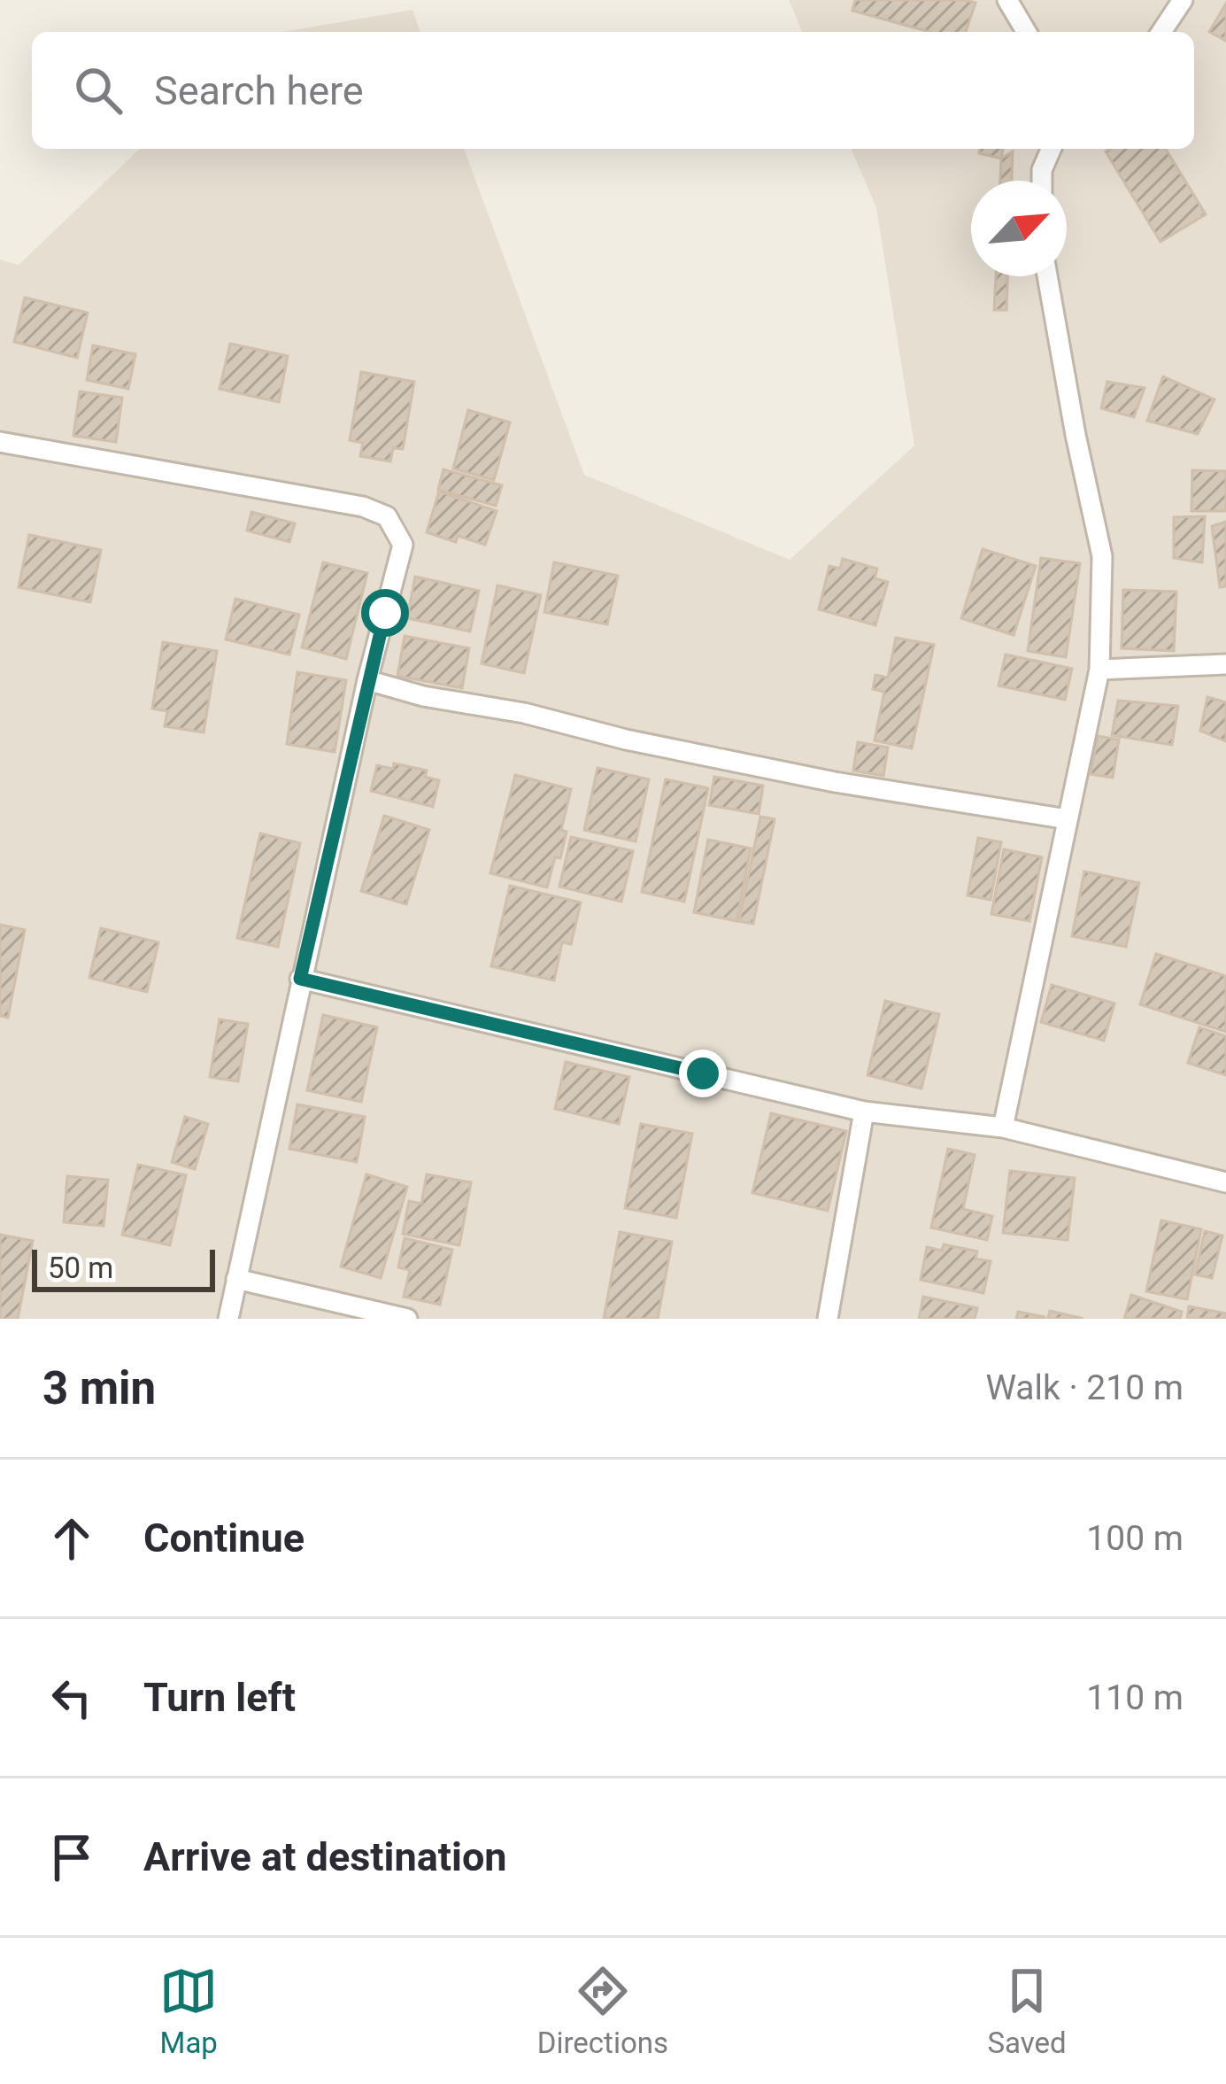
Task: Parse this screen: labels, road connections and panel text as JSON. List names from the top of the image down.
{
  "scale_bar": "50 m",
  "north": "top right",
  "page": {
    "search": "Search here",
    "scale": "50 m",
    "heading": ["3 min", "Walk · 210 m"],
    "list": [
      ["Continue", "100 m"],
      ["Turn left", "110 m"],
      "Arrive at destination"
    ],
    "nav": ["Map", "Directions", "Saved"]
  }
}
